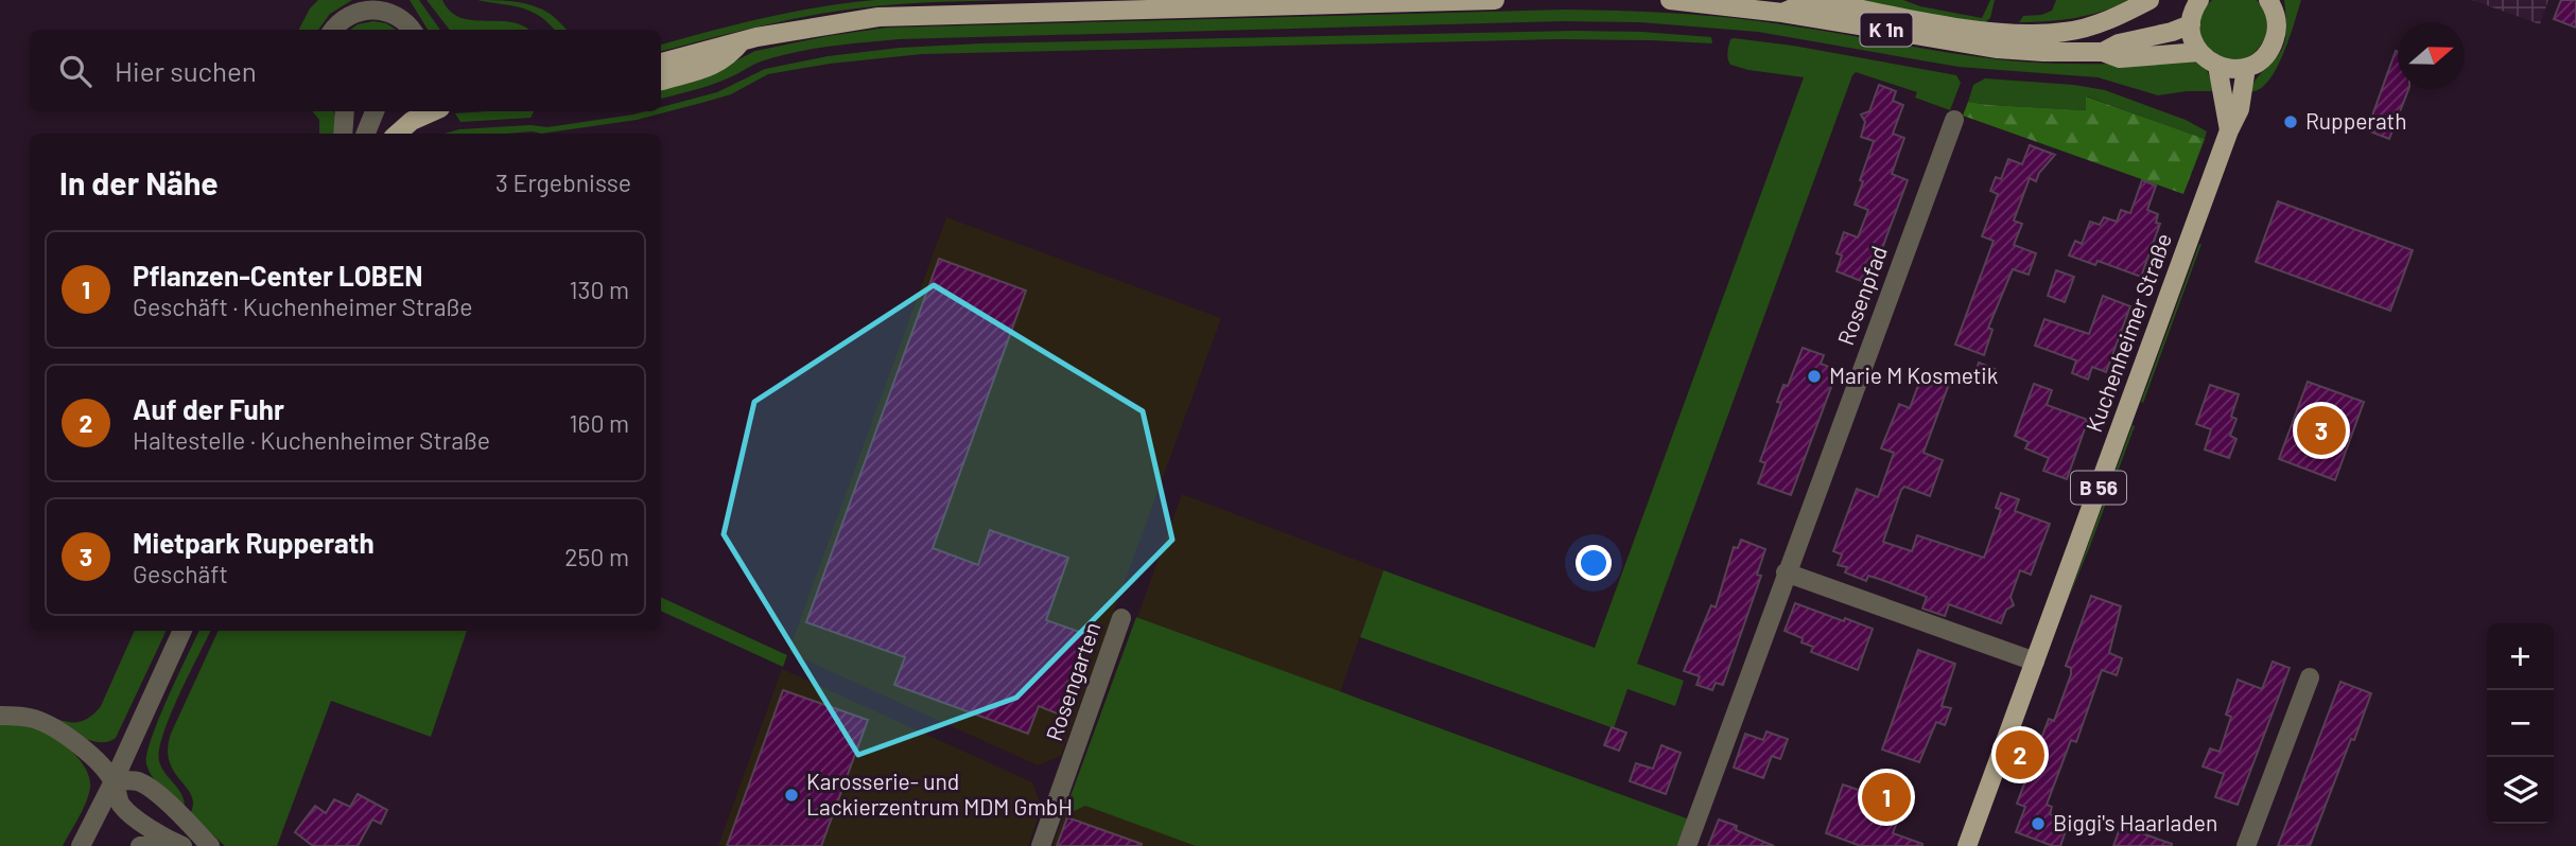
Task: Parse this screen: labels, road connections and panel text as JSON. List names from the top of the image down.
{
  "streets": {
    "main road": ["K 1n", "Kuchenheimer Straße", "B 56"],
    "street": ["Rosenpfad", "Rosengarten"]
  },
  "places": [
    "Rupperath",
    "Marie M Kosmetik",
    "Karosserie- und Lackierzentrum MDM GmbH",
    "Biggi's Haarladen"
  ],
  "north": "right",
  "page": {
    "search": "Hier suchen",
    "heading": ["In der Nähe", "3 Ergebnisse"],
    "list": [
      {
        "mark": "1",
        "name": "Pflanzen-Center LOBEN",
        "note": "Geschäft · Kuchenheimer Straße",
        "value": "130 m"
      },
      {
        "mark": "2",
        "name": "Auf der Fuhr",
        "note": "Haltestelle · Kuchenheimer Straße",
        "value": "160 m"
      },
      {
        "mark": "3",
        "name": "Mietpark Rupperath",
        "note": "Geschäft",
        "value": "250 m"
      }
    ],
    "pins": ["3", "2", "1"],
    "map_buttons": ["+", "−"]
  }
}
